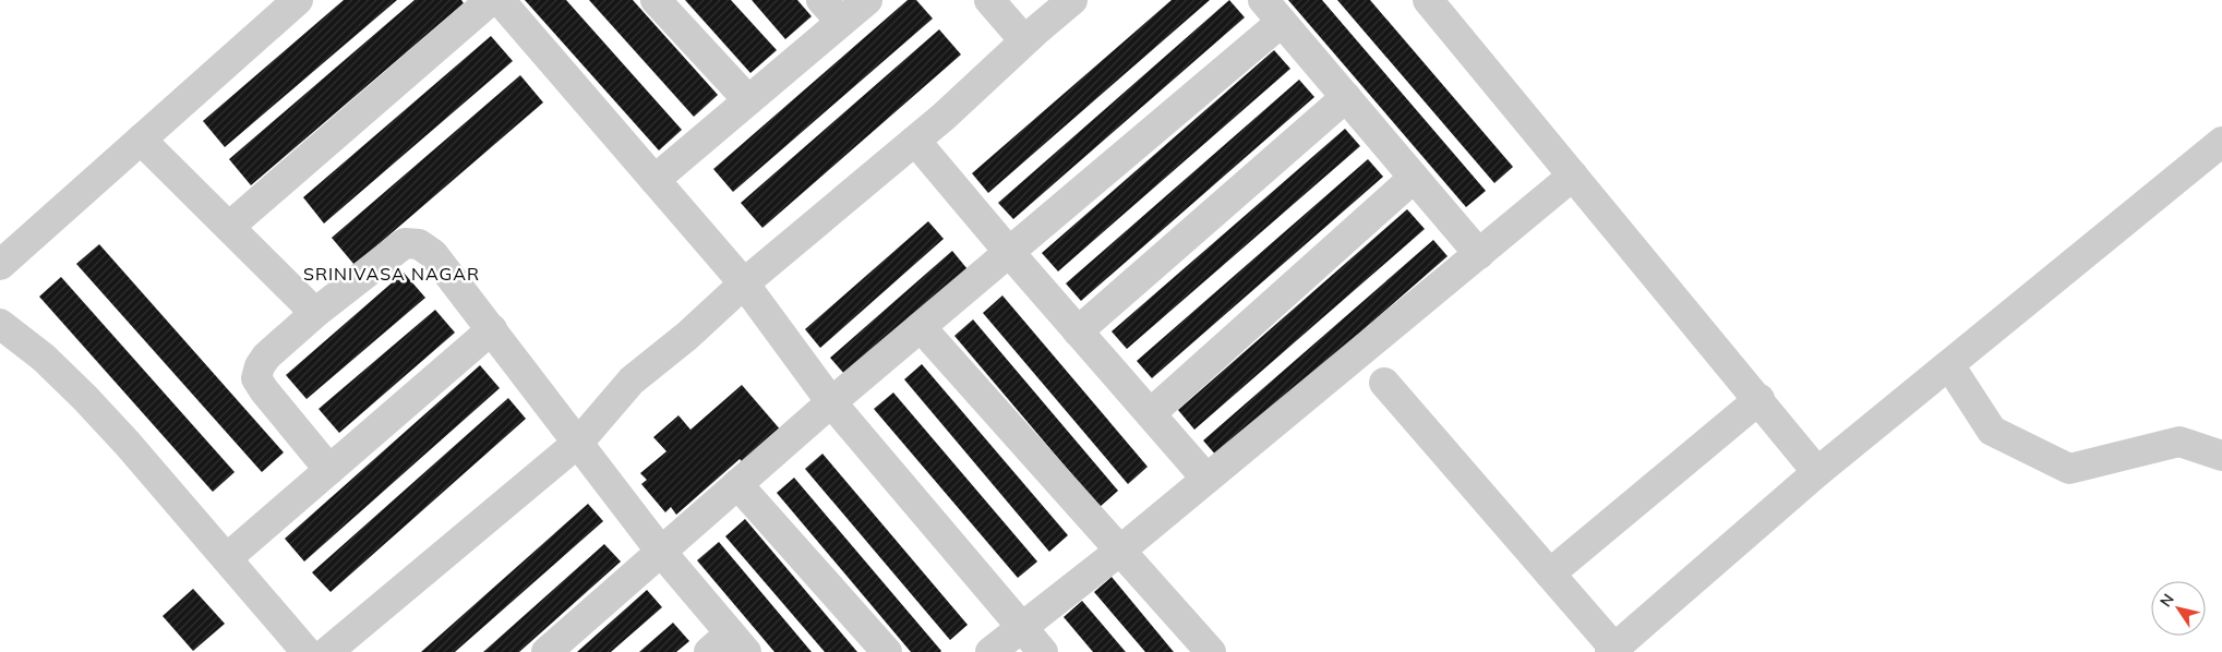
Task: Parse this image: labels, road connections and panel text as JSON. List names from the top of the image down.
{
  "districts": ["SRINIVASA NAGAR"],
  "north": "top left"
}
